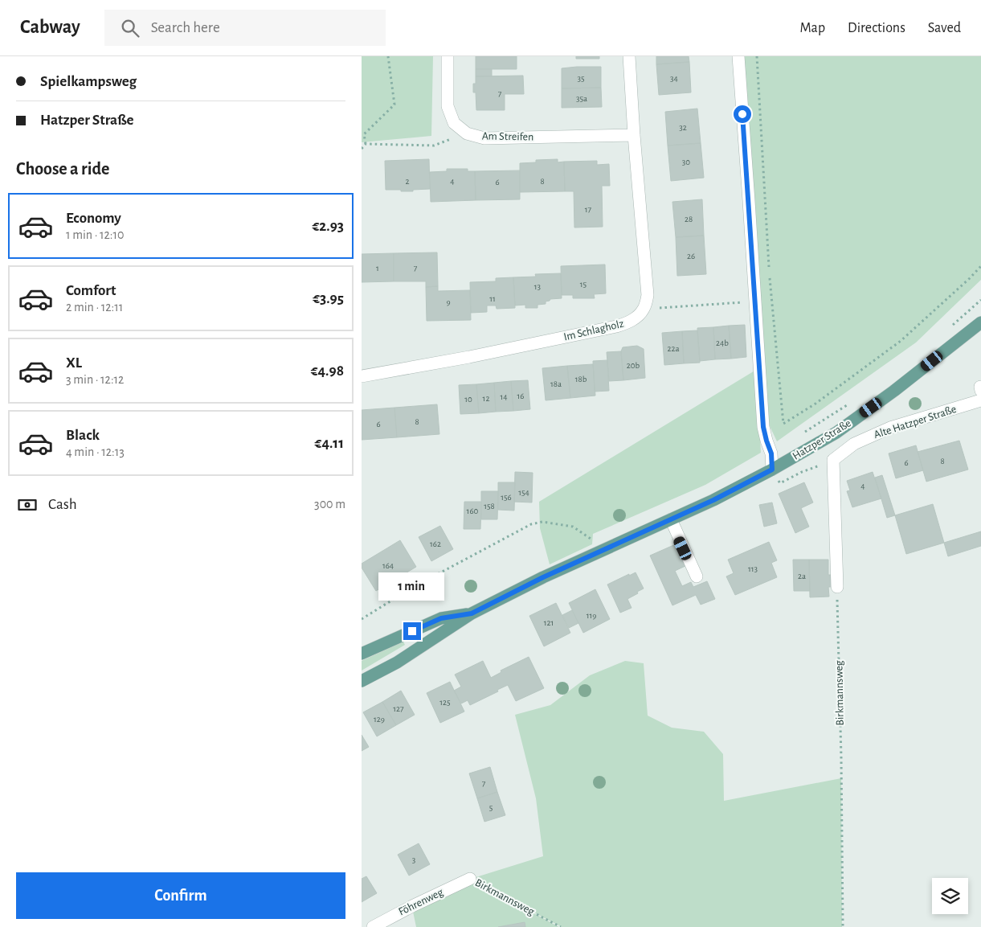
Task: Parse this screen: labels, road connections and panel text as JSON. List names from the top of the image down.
{
  "streets": {
    "main road": ["Hatzper Straße"],
    "street": [
      "Am Streifen",
      "Im Schlagholz",
      "Alte Hatzper Straße",
      "Föhrenweg"
    ],
    "path": ["Birkmannsweg"]
  },
  "crossings": [
    ["Birkmannsweg", "Föhrenweg"]
  ],
  "house_numbers": [
    "35",
    "34",
    "7",
    "35a",
    "32",
    "30",
    "2",
    "4",
    "8",
    "6",
    "17",
    "28",
    "26",
    "1",
    "7",
    "15",
    "13",
    "11",
    "9",
    "24b",
    "22a",
    "20b",
    "18b",
    "18a",
    "16",
    "14",
    "12",
    "10",
    "8",
    "6",
    "8",
    "6",
    "4",
    "154",
    "156",
    "158",
    "160",
    "162",
    "164",
    "113",
    "2a",
    "119",
    "121",
    "125",
    "127",
    "129",
    "7",
    "5",
    "3"
  ],
  "page": {
    "header": "Cabway",
    "search": "Search here",
    "nav": ["Map", "Directions", "Saved"],
    "banner": ["Spielkampsweg", "Hatzper Straße"],
    "heading": "Choose a ride",
    "list": [
      {
        "name": "Economy",
        "note": "1 min · 12:10",
        "value": "€2.93"
      },
      {
        "name": "Comfort",
        "note": "2 min · 12:11",
        "value": "€3.95"
      },
      {
        "name": "XL",
        "note": "3 min · 12:12",
        "value": "€4.98"
      },
      {
        "name": "Black",
        "note": "4 min · 12:13",
        "value": "€4.11"
      }
    ],
    "pay": ["Cash", "300 m"],
    "bubble": "1 min",
    "buttons": "Confirm"
  }
}
